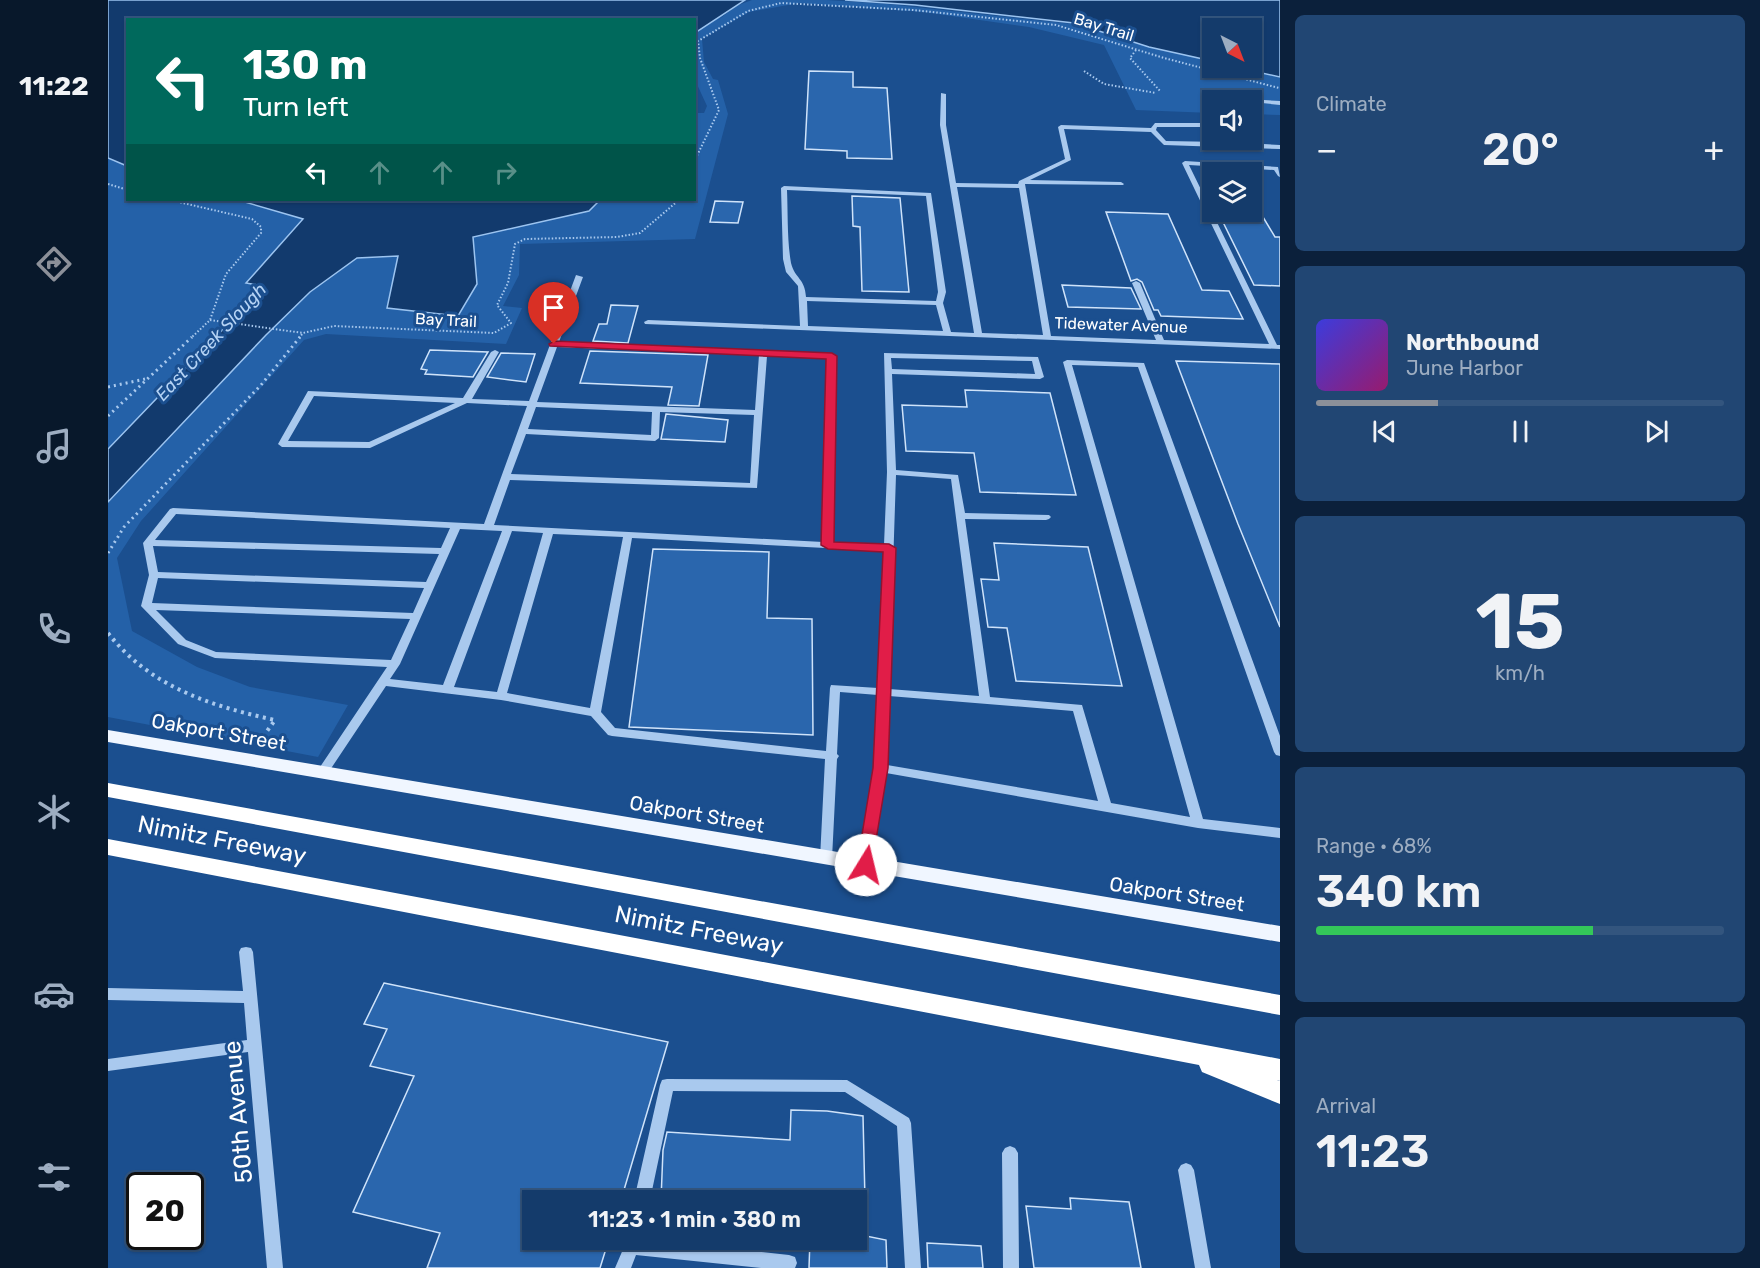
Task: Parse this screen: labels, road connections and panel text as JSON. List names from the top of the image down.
{
  "streets": {
    "highway": ["Nimitz Freeway"],
    "main road": ["Oakport Street"],
    "street": ["Tidewater Avenue", "50th Avenue"],
    "path": ["Bay Trail"]
  },
  "water": ["East Creek Slough"],
  "north": "bottom right",
  "page": {
    "tabs": "11:22",
    "tile": [
      "Climate",
      ["15", "km/h"],
      ["Range · 68%", "340 km"],
      ["Arrival", "11:23"]
    ],
    "turn": ["130 m", "Turn left"],
    "heat": ["−", "20°", "+"],
    "song": ["Northbound", "June Harbor"],
    "limit": "20",
    "trip": "11:23 · 1 min · 380 m"
  }
}
